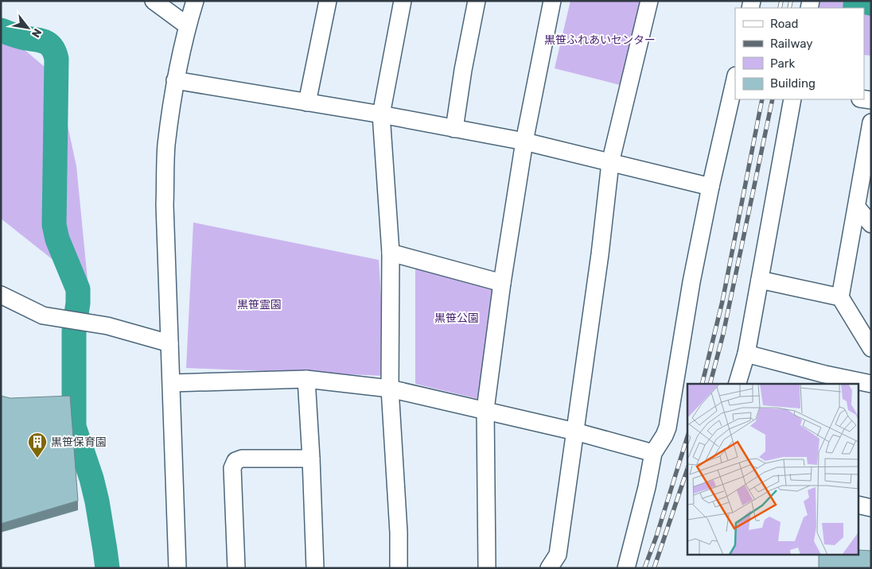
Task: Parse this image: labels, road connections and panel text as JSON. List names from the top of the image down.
{
  "parks": ["黒笹ふれあいセンター", "黒笹霊園", "黒笹公園"],
  "places": {
    "building": ["黒笹保育園"]
  },
  "legend": [
    "Road",
    "Railway",
    "Park",
    "Building"
  ],
  "north": "bottom right"
}
